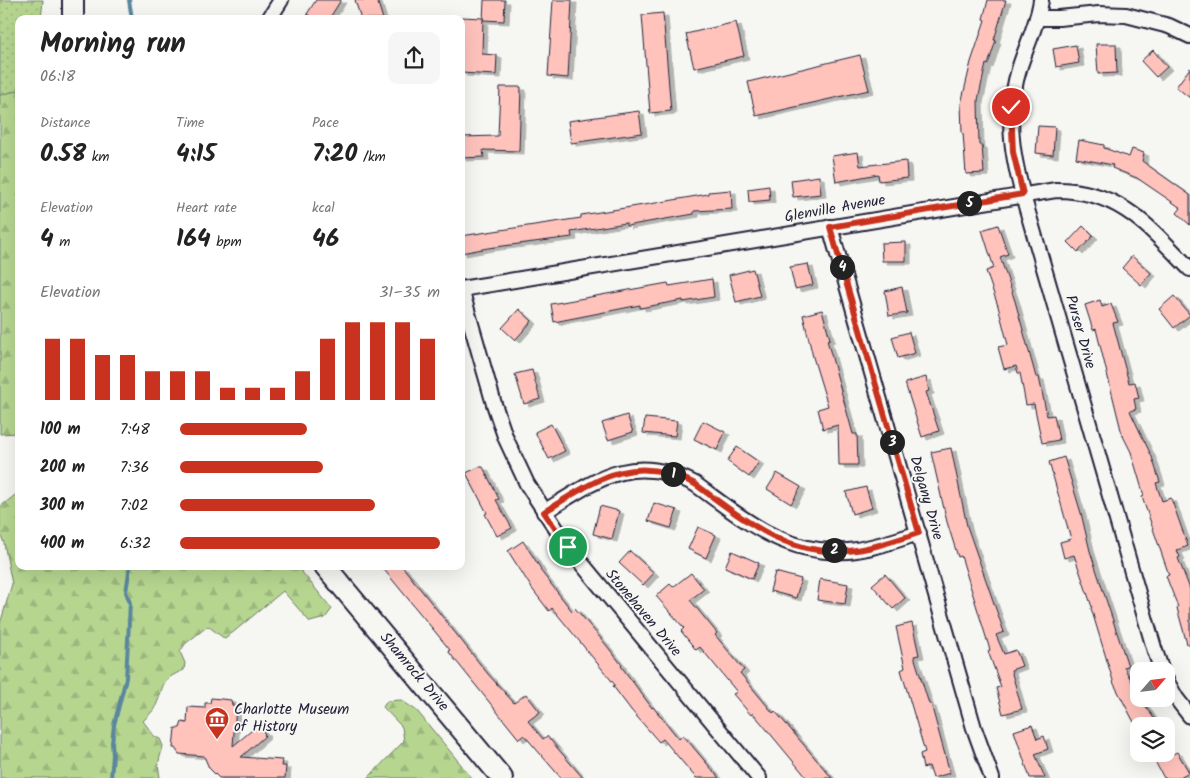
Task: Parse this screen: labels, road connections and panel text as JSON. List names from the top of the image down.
{
  "streets": {
    "street": [
      "Glenville Avenue",
      "Purser Drive",
      "Delgany Drive",
      "Stonehaven Drive",
      "Shamrock Drive"
    ]
  },
  "crossings": [
    ["Glenville Avenue", "Purser Drive"],
    ["Glenville Avenue", "Delgany Drive"]
  ],
  "places": {
    "museum": ["Charlotte Museum of History"]
  },
  "north": "top right",
  "page": {
    "heading": ["Morning run", "06:18"],
    "stats": [
      ["Distance", "0.58 km"],
      ["Time", "4:15"],
      ["Pace", "7:20 /km"],
      ["Elevation", "4 m"],
      ["Heart rate", "164 bpm"],
      ["kcal", "46"]
    ],
    "pins": [
      "5",
      "4",
      "3",
      "1",
      "2"
    ],
    "chart": ["Elevation", "31–35 m"],
    "list": [
      {
        "name": "100 m",
        "note": "7:48"
      },
      {
        "name": "200 m",
        "note": "7:36"
      },
      {
        "name": "300 m",
        "note": "7:02"
      },
      {
        "name": "400 m",
        "note": "6:32"
      }
    ]
  }
}
